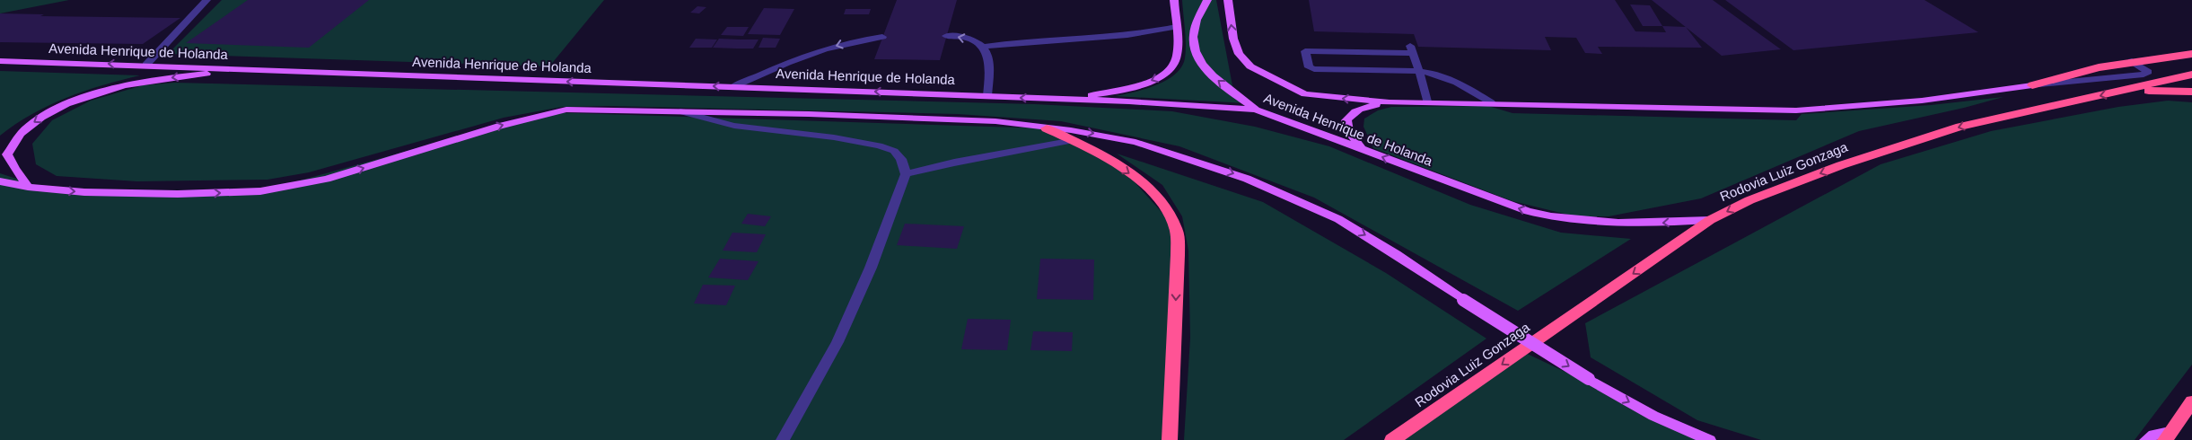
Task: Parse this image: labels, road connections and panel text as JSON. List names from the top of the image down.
{
  "streets": {
    "highway": ["Rodovia Luiz Gonzaga"],
    "main road": ["Avenida Henrique de Holanda"]
  },
  "crossings": [
    ["Avenida Henrique de Holanda", "Rodovia Luiz Gonzaga"]
  ],
  "one_way": ["Rodovia Luiz Gonzaga"]
}
